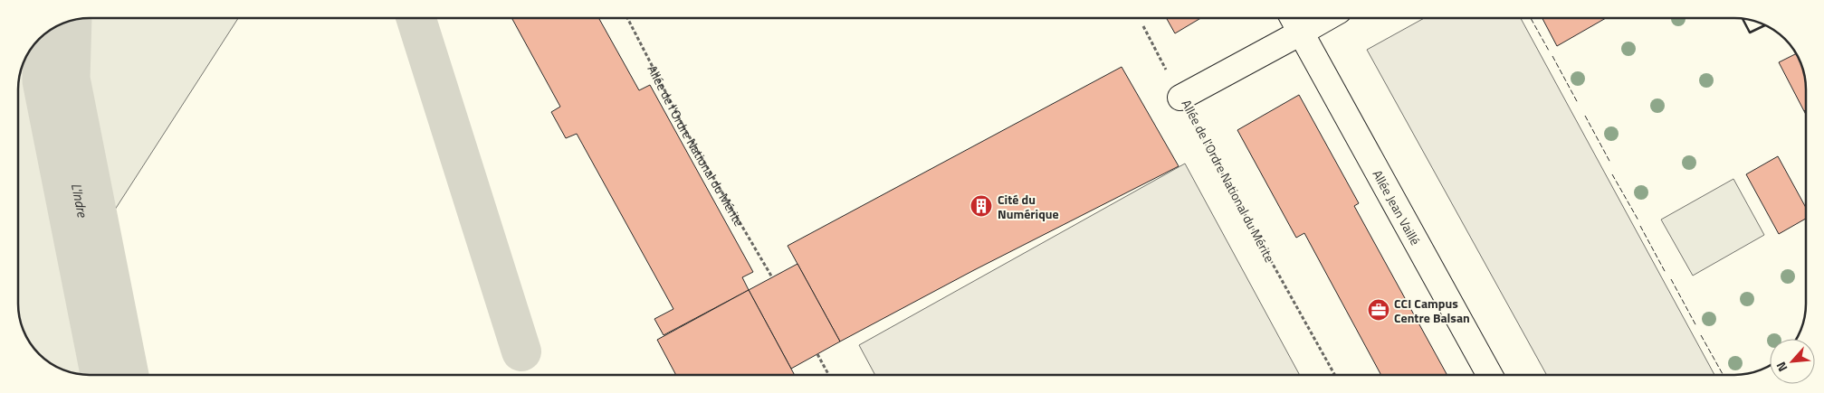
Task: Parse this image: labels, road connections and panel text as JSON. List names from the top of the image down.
{
  "streets": {
    "lane": ["Allée de l'Ordre National du Mérite", "Allée Jean Vaillé"]
  },
  "crossings": [
    ["Allée de l'Ordre National du Mérite", "Allée Jean Vaillé"]
  ],
  "water": ["L'Indre"],
  "places": {
    "building": ["Cité du Numérique"],
    "office": ["CCI Campus Centre Balsan"]
  },
  "north": "bottom left"
}
